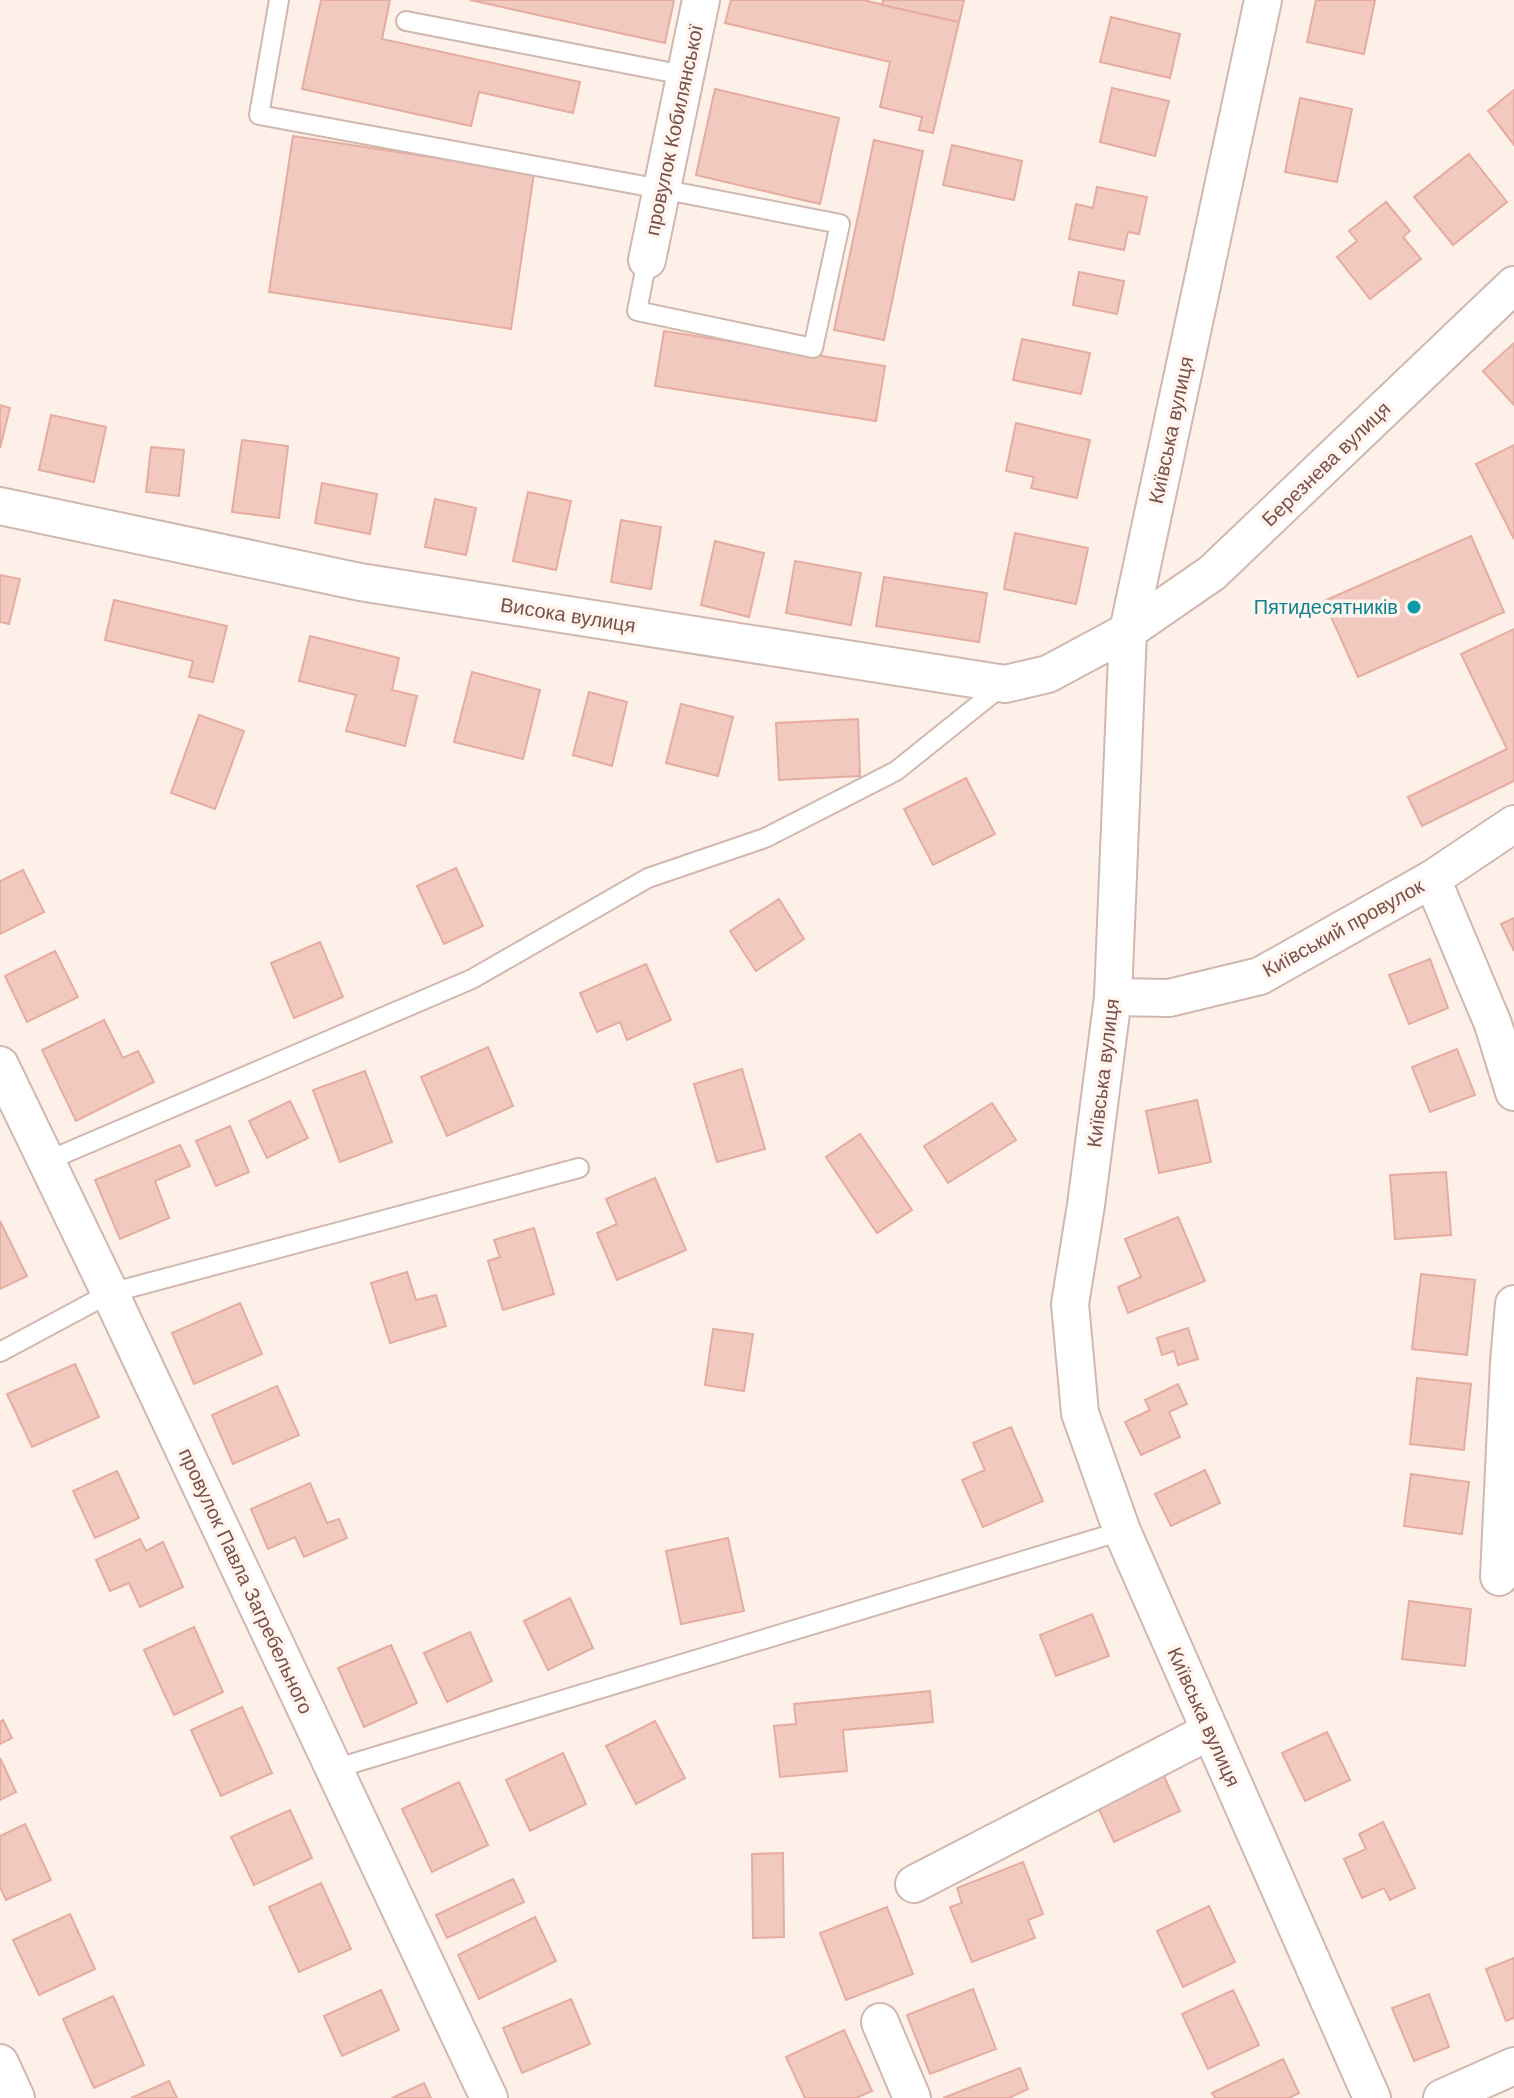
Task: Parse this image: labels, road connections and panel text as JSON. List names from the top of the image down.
{
  "streets": {
    "street": [
      "провулок Кобилянської",
      "Київська вулиця",
      "Березнева вулиця",
      "Висока вулиця",
      "Київський провулок",
      "провулок Павла Загребельного"
    ]
  },
  "crossings": [
    ["Київська вулиця", "Березнева вулиця"],
    ["Київська вулиця", "Висока вулиця"],
    ["Київська вулиця", "Київський провулок"],
    ["Березнева вулиця", "Висока вулиця"]
  ],
  "places": ["Пятидесятників"]
}
